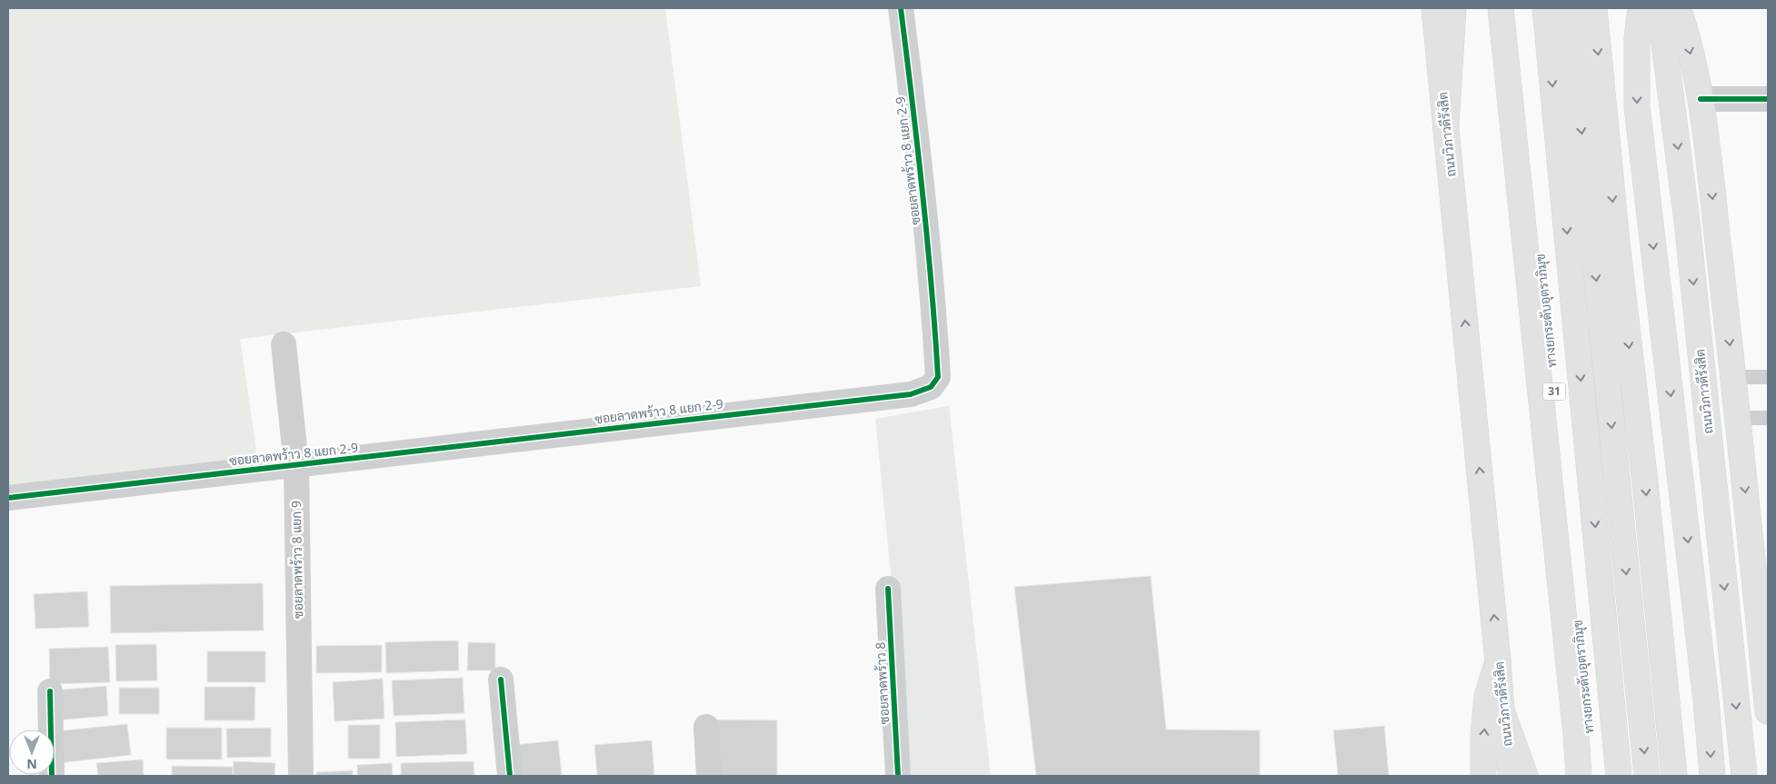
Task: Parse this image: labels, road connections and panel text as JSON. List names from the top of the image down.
{
  "streets": {
    "main road": ["ถนนวิภาวดีรังสิต", "ทางยกระดับอุตราภิมุข", "31"],
    "street": ["ซอยลาดพร้าว 8 แยก 2-9", "ซอยลาดพร้าว 8 แยก 9", "ซอยลาดพร้าว 8"]
  },
  "crossings": [
    ["ซอยลาดพร้าว 8 แยก 2-9", "ซอยลาดพร้าว 8 แยก 9"]
  ],
  "north": "bottom"
}
